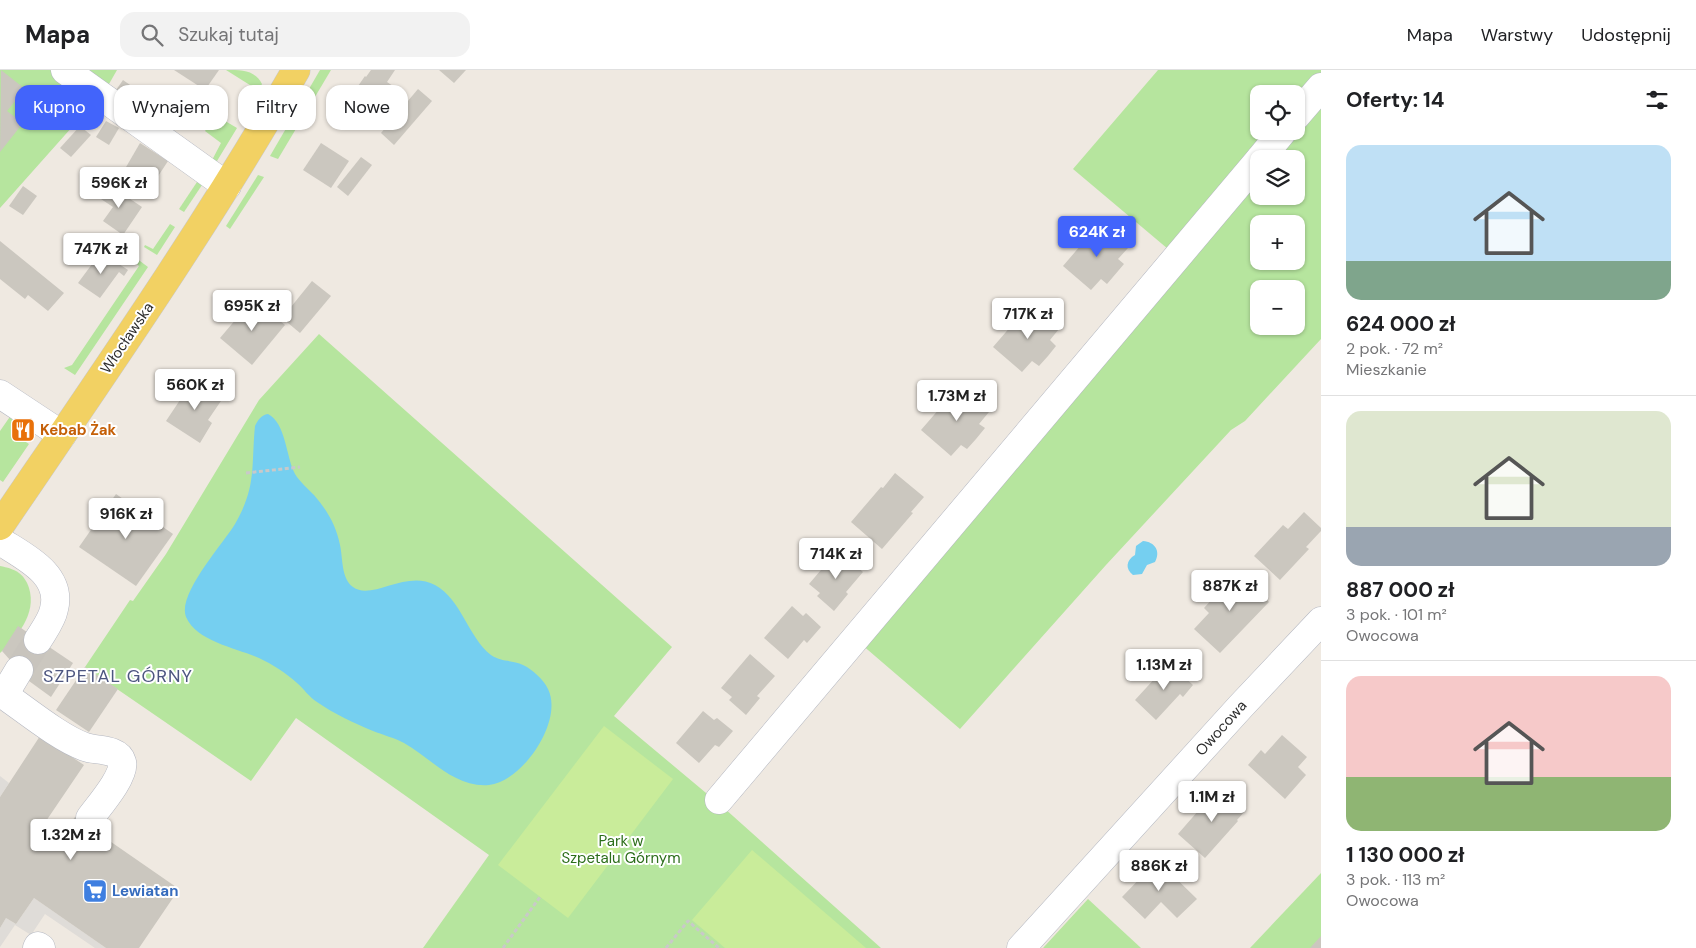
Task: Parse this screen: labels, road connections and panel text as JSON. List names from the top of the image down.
{
  "streets": {
    "main road": ["Włocławska"],
    "street": ["Owocowa"]
  },
  "districts": ["SZPETAL GÓRNY"],
  "parks": ["Park w Szpetalu Górnym"],
  "places": {
    "restaurant": ["Kebab Żak"],
    "supermarket": ["Lewiatan"]
  },
  "page": {
    "header": "Mapa",
    "search": "Szukaj tutaj",
    "nav": ["Mapa", "Warstwy", "Udostępnij"],
    "heading": "Oferty: 14",
    "map_buttons": ["+", "−"],
    "chip": [
      "Kupno",
      "Wynajem",
      "Filtry",
      "Nowe"
    ],
    "list": [
      {
        "name": "624 000 zł",
        "note": "2 pok. · 72 m² · Mieszkanie"
      },
      {
        "name": "887 000 zł",
        "note": "3 pok. · 101 m² · Owocowa"
      },
      {
        "name": "1 130 000 zł",
        "note": "3 pok. · 113 m² · Owocowa"
      }
    ],
    "price": [
      "596K zł",
      "624K zł",
      "747K zł",
      "695K zł",
      "717K zł",
      "560K zł",
      "1.73M zł",
      "916K zł",
      "714K zł",
      "887K zł",
      "1.13M zł",
      "1.1M zł",
      "1.32M zł",
      "886K zł"
    ]
  }
}
